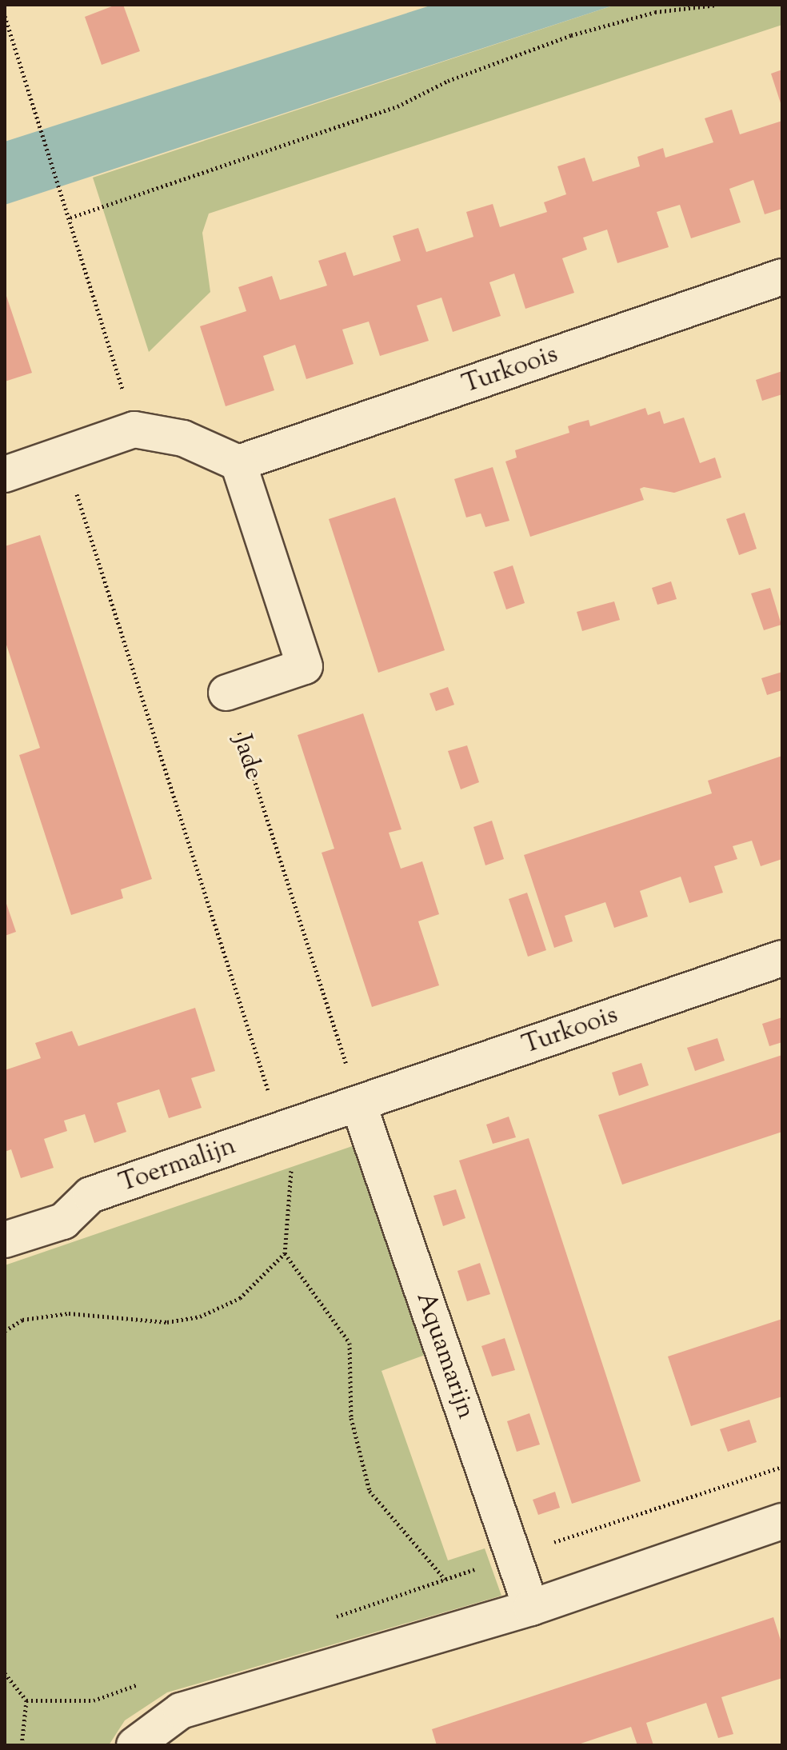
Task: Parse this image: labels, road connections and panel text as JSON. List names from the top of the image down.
{
  "streets": {
    "street": ["Turkoois", "Toermalijn", "Aquamarijn"],
    "path": ["Jade"]
  },
  "crossings": [
    ["Turkoois", "Jade"],
    ["Turkoois", "Toermalijn"],
    ["Turkoois", "Aquamarijn"],
    ["Jade", "Toermalijn"],
    ["Jade", "Aquamarijn"],
    ["Toermalijn", "Aquamarijn"]
  ]
}
